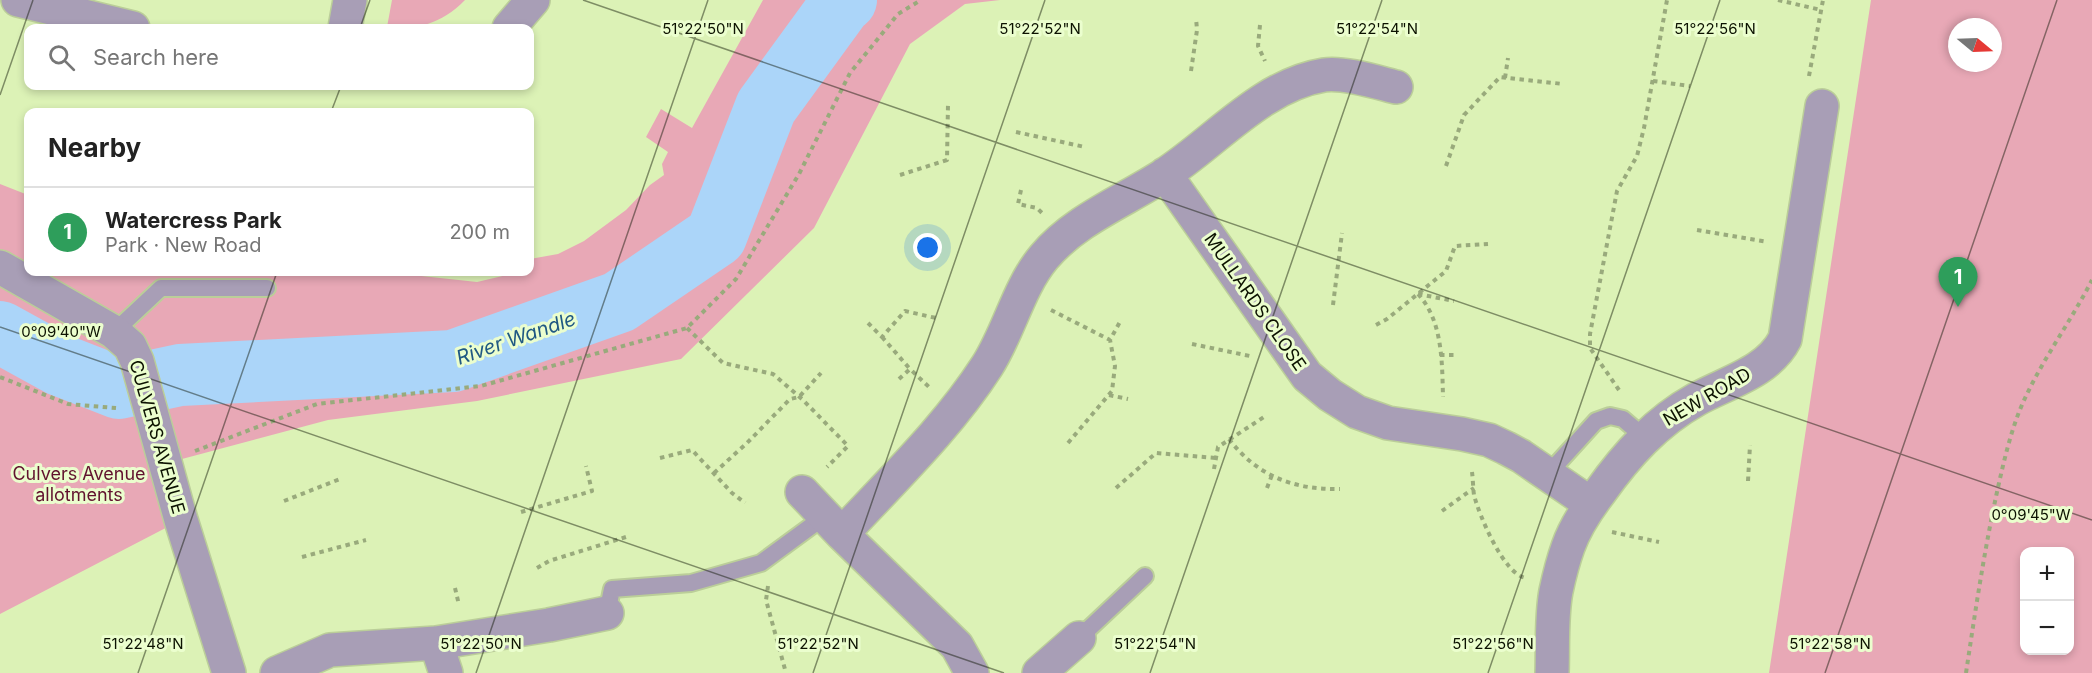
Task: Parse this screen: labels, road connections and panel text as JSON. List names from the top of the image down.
{
  "streets": {
    "street": ["MULLARDS CLOSE", "NEW ROAD", "CULVERS AVENUE"]
  },
  "crossings": [
    ["MULLARDS CLOSE", "NEW ROAD"]
  ],
  "water": ["River Wandle"],
  "parks": ["Culvers Avenue allotments"],
  "north": "right",
  "page": {
    "search": "Search here",
    "heading": "Nearby",
    "list": [
      {
        "mark": "1",
        "name": "Watercress Park",
        "note": "Park · New Road",
        "value": "200 m"
      }
    ],
    "pins": "1",
    "map_buttons": ["+", "−"]
  },
  "coordinates": [
    "51°22'50\"N",
    "51°22'52\"N",
    "51°22'54\"N",
    "51°22'56\"N",
    "0°09'40\"W",
    "0°09'45\"W",
    "51°22'48\"N",
    "51°22'58\"N"
  ]
}
